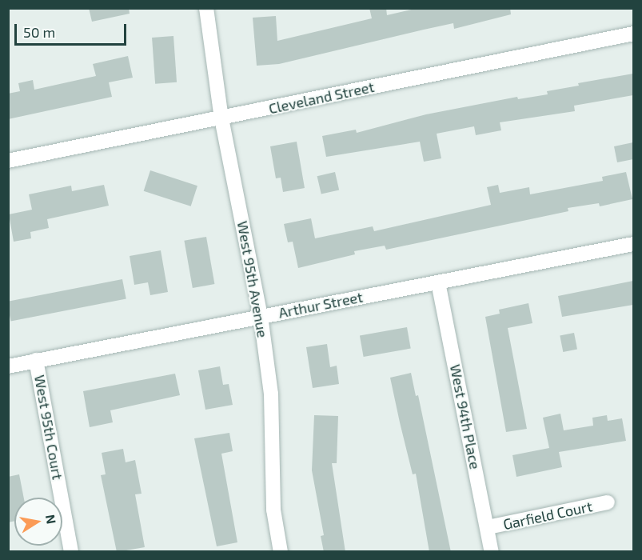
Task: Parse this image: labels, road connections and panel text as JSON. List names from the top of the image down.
{
  "streets": {
    "street": [
      "Cleveland Street",
      "West 95th Avenue",
      "Arthur Street",
      "West 94th Place",
      "West 95th Court",
      "Garfield Court"
    ]
  },
  "crossings": [
    ["Cleveland Street", "West 95th Avenue"],
    ["West 95th Avenue", "Arthur Street"],
    ["Arthur Street", "West 94th Place"],
    ["Arthur Street", "West 95th Court"],
    ["West 94th Place", "Garfield Court"]
  ],
  "scale_bar": "50 m",
  "north": "right"
}
